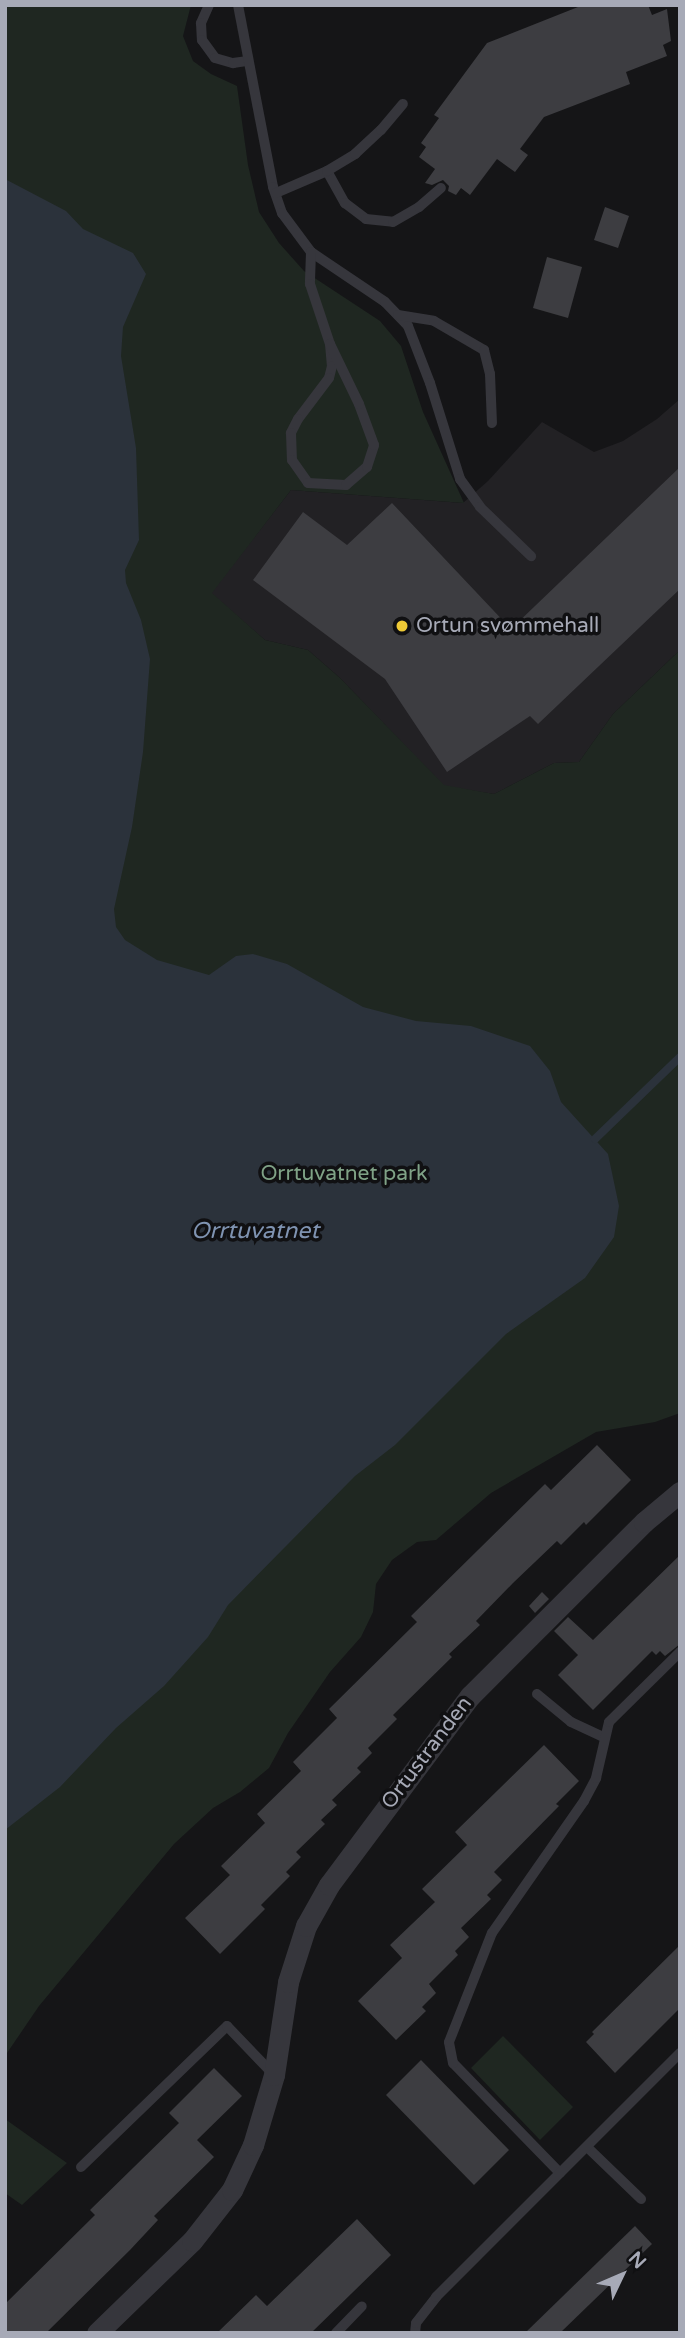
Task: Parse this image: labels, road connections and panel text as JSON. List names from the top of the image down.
{
  "streets": {
    "street": ["Ortustranden"]
  },
  "water": ["Orrtuvatnet"],
  "parks": ["Orrtuvatnet park"],
  "places": ["Ortun svømmehall"],
  "north": "top right"
}
